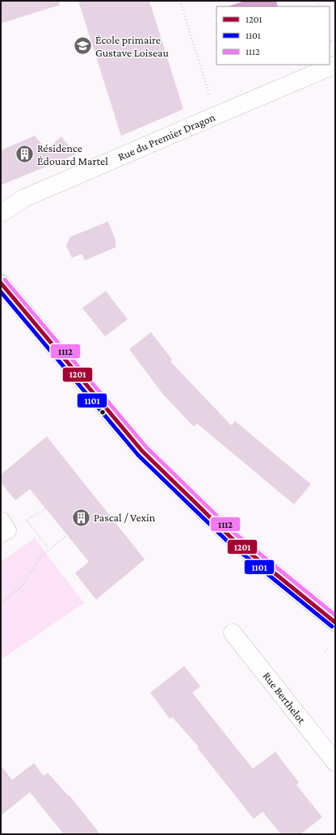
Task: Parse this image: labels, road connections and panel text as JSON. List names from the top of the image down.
{
  "streets": {
    "street": ["Rue du Premier Dragon", "Rue Berthelot"]
  },
  "places": {
    "school or university": ["École primaire Gustave Loiseau"],
    "building": ["Résidence Édouard Martel", "Pascal / Vexin"]
  },
  "lines": ["transit line 1112", "transit line 1201", "transit line 1101"],
  "legend": ["1201", "1101", "1112"]
}
